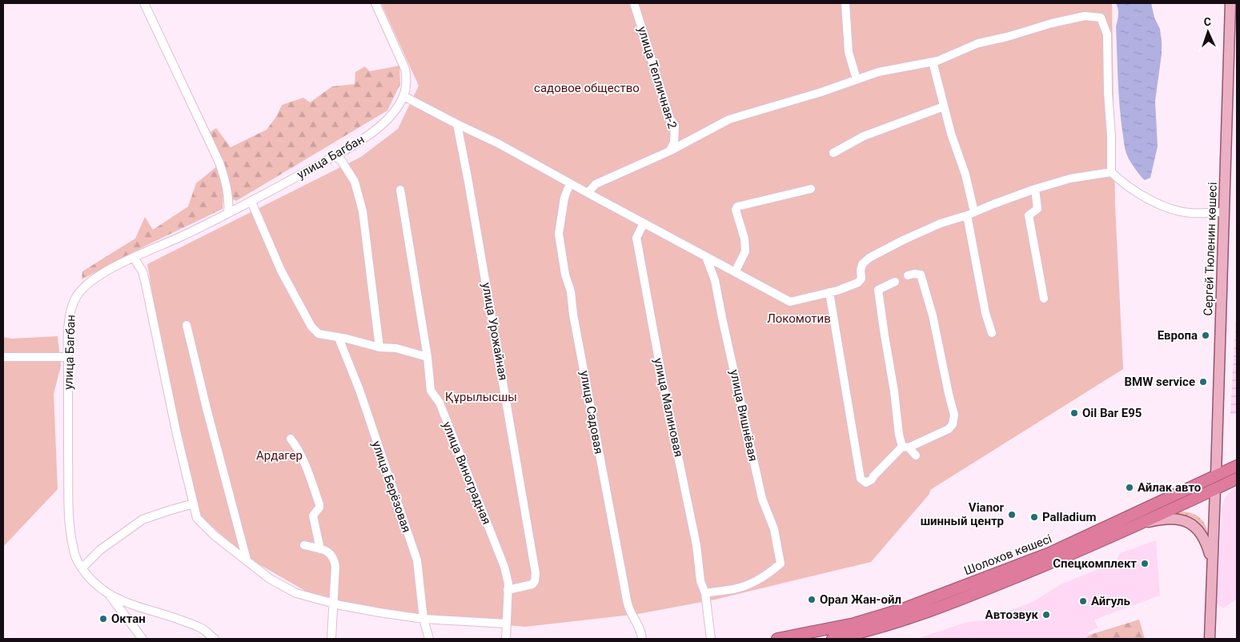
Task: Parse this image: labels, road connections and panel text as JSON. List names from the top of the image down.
{
  "streets": {
    "highway": ["Сергей Тюленин көшесі", "Шолохов көшесі"],
    "street": [
      "улица Тепличная-2",
      "улица Багбан",
      "улица Урожайная",
      "улица Малиновая",
      "улица Садовая",
      "улица Вишнёвая",
      "улица Виноградная",
      "улица Берёзовая"
    ]
  },
  "crossings": [
    ["Сергей Тюленин көшесі", "Шолохов көшесі"],
    ["улица Урожайная", "улица Виноградная"],
    ["улица Малиновая", "улица Вишнёвая"]
  ],
  "parks": [
    "садовое общество",
    "Локомотив",
    "Құрылысшы",
    "Ардагер"
  ],
  "places": [
    "Европа",
    "BMW service",
    "Oil Bar E95",
    "Айлак авто",
    "Vianor шинный центр",
    "Palladium",
    "Спецкомплект",
    "Орал Жан-ойл",
    "Айгуль",
    "Автозвук",
    "Октан"
  ],
  "north": "top"
}
